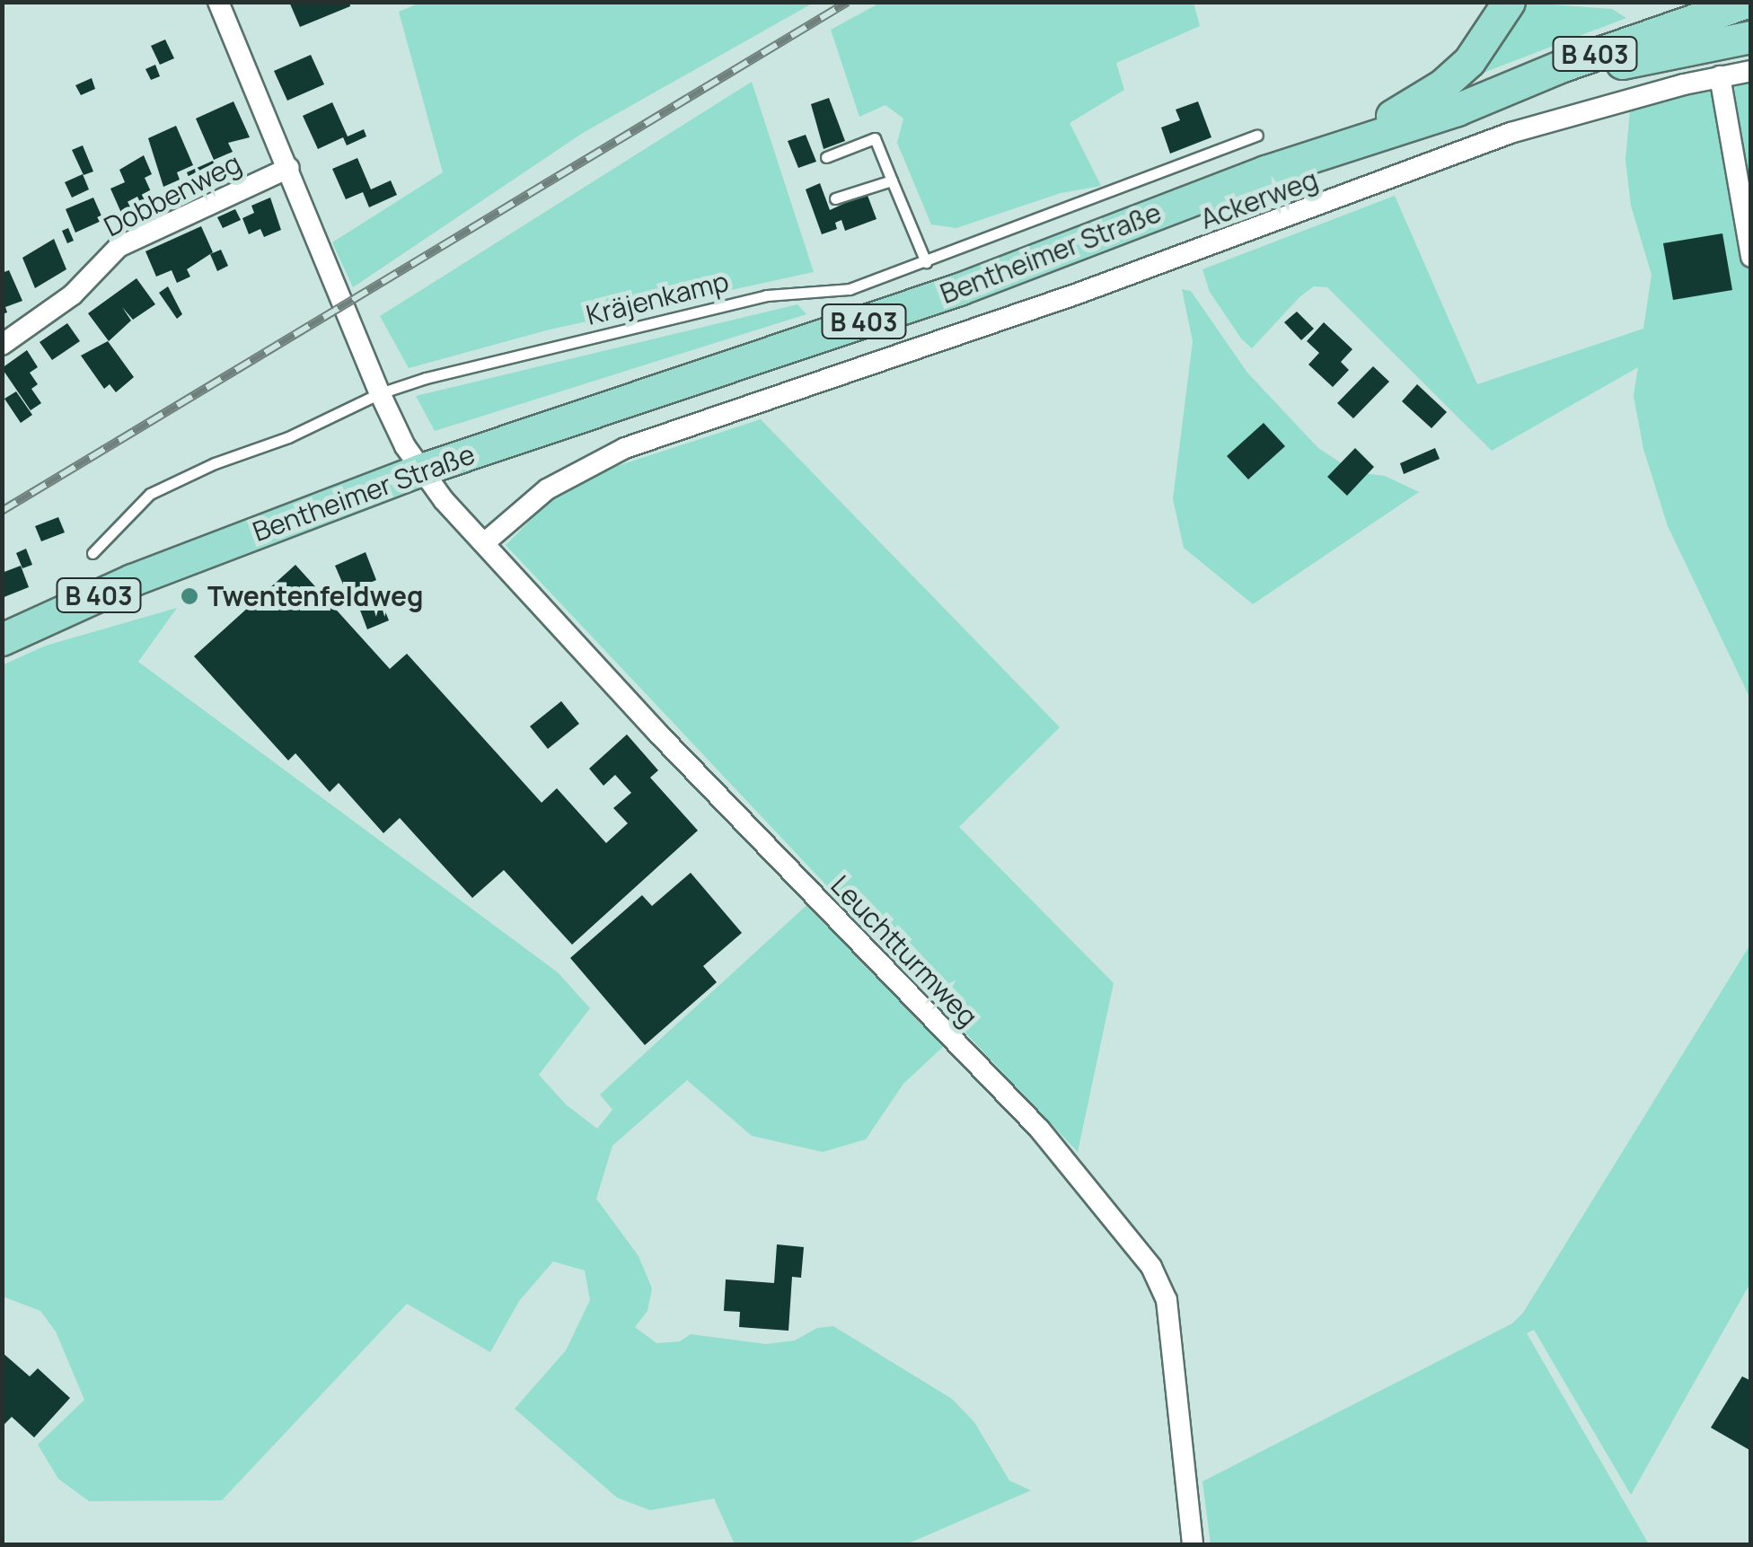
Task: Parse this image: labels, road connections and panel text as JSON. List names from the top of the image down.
{
  "streets": {
    "main road": ["B 403", "Bentheimer Straße"],
    "street": ["Dobbenweg", "Ackerweg", "Leuchtturmweg"],
    "lane": ["Kräjenkamp"]
  },
  "crossings": [
    ["Ackerweg", "Leuchtturmweg"],
    ["Bentheimer Straße", "Leuchtturmweg"]
  ],
  "places": ["Twentenfeldweg"]
}
